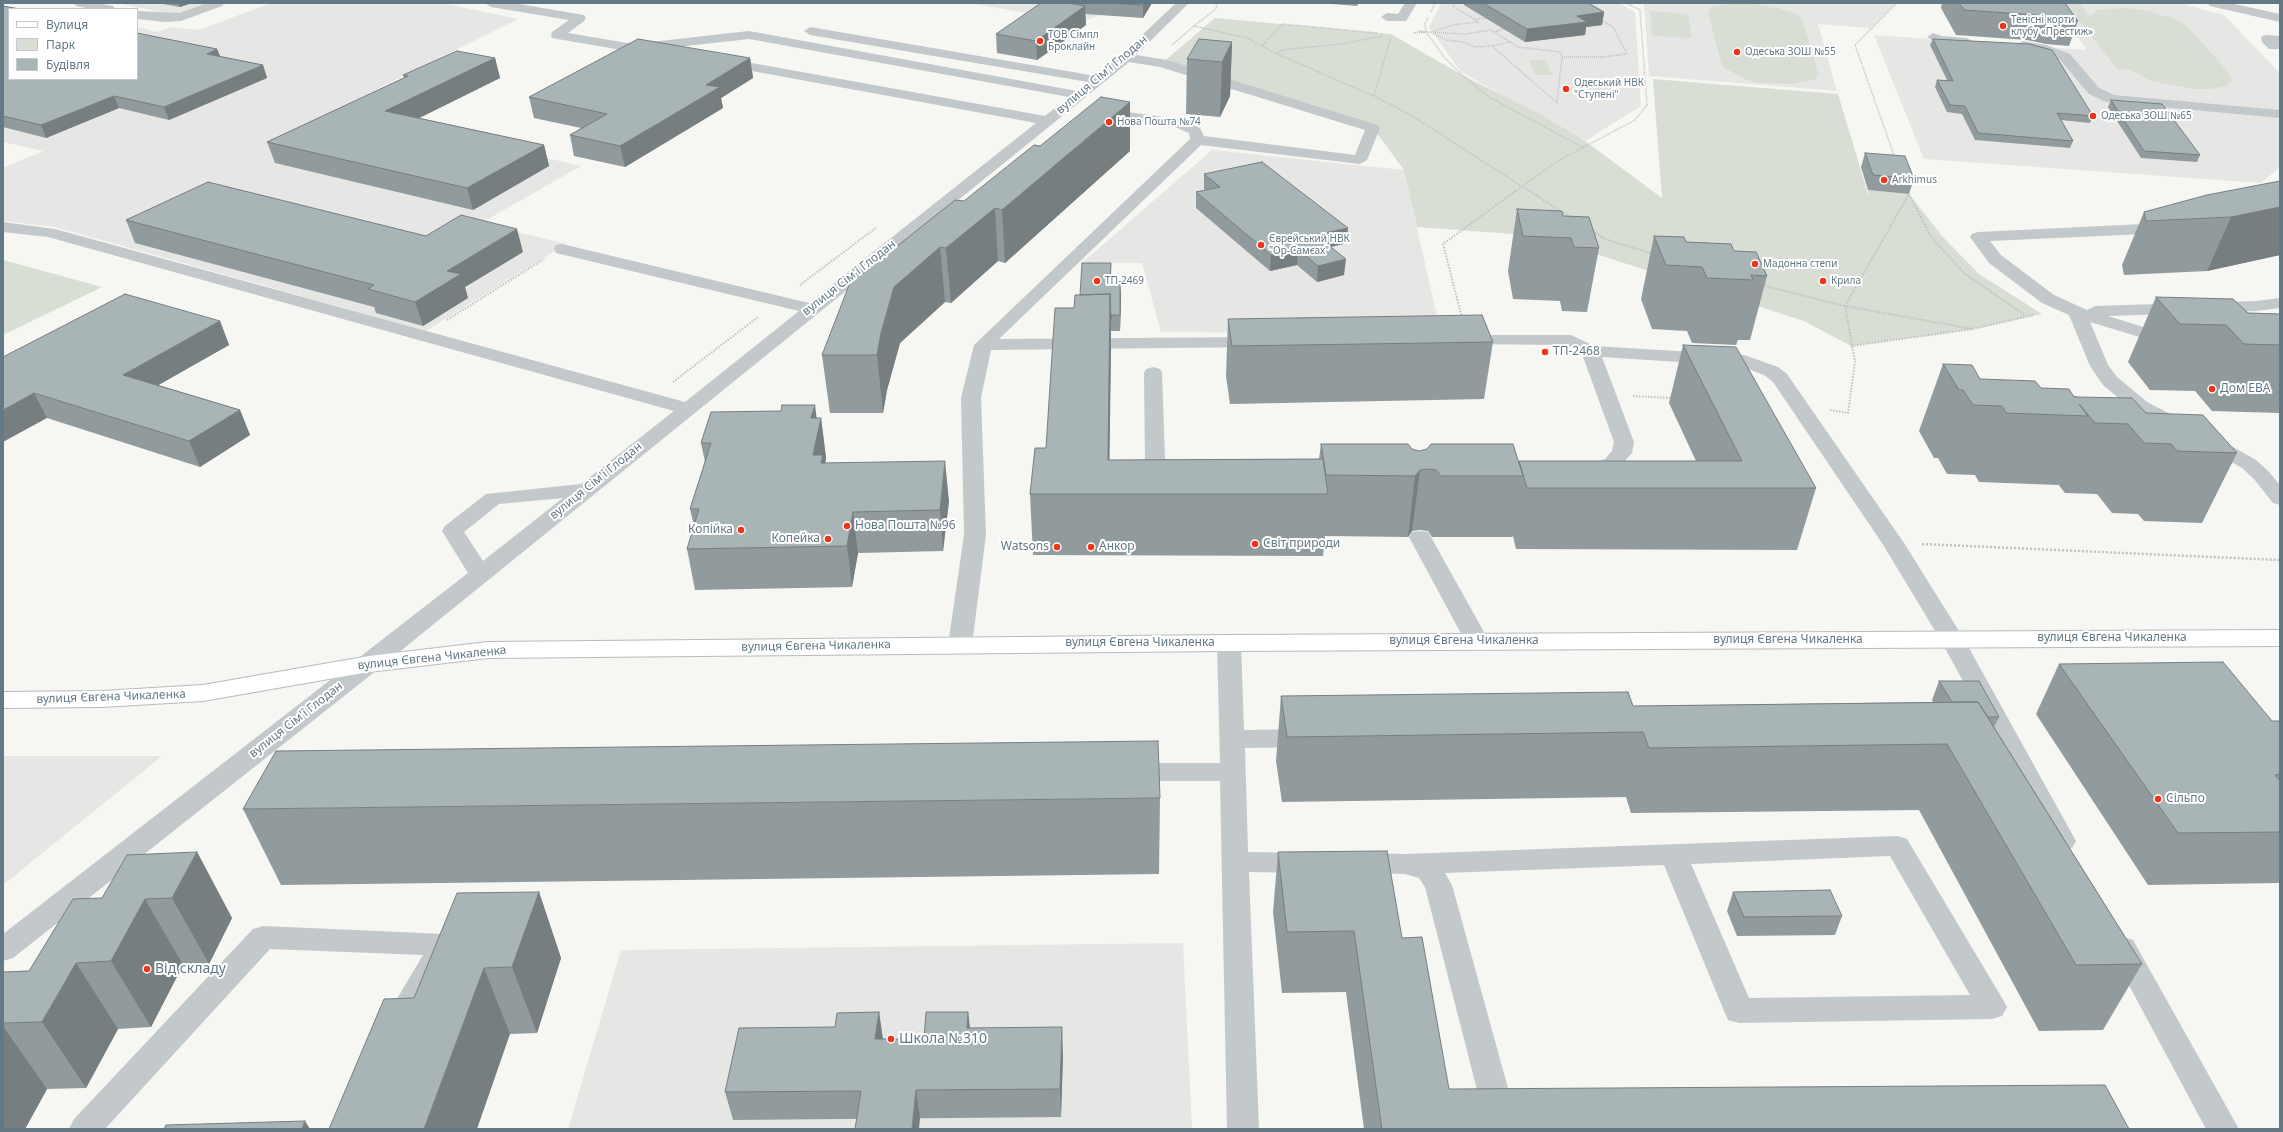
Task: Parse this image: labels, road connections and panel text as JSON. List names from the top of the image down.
{
  "streets": {
    "main road": ["вулиця Євгена Чикаленка"],
    "street": ["вулиця Сім'ї Глодан"]
  },
  "crossings": [
    ["вулиця Сім'ї Глодан", "вулиця Євгена Чикаленка"]
  ],
  "places": [
    "Тенісні корти клубу «Престиж»",
    "ТОВ Сімпл Броклайн",
    "Одеська ЗОШ №55",
    "Одеський НВК \"Ступені\"",
    "Одеська ЗОШ №65",
    "Нова Пошта №74",
    "Arkhimus",
    "Єврейський НВК \"Ор-Самєах\"",
    "Мадонна степи",
    "ТП-2469",
    "Крила",
    "ТП-2468",
    "Дом ЕВА",
    "Нова Пошта №96",
    "Копійка",
    "Копейка",
    "Світ природи",
    "Watsons",
    "Анкор",
    "Сільпо",
    "Від складу",
    "Школа №310"
  ],
  "legend": ["Вулиця", "Парк", "Будівля"]
}
